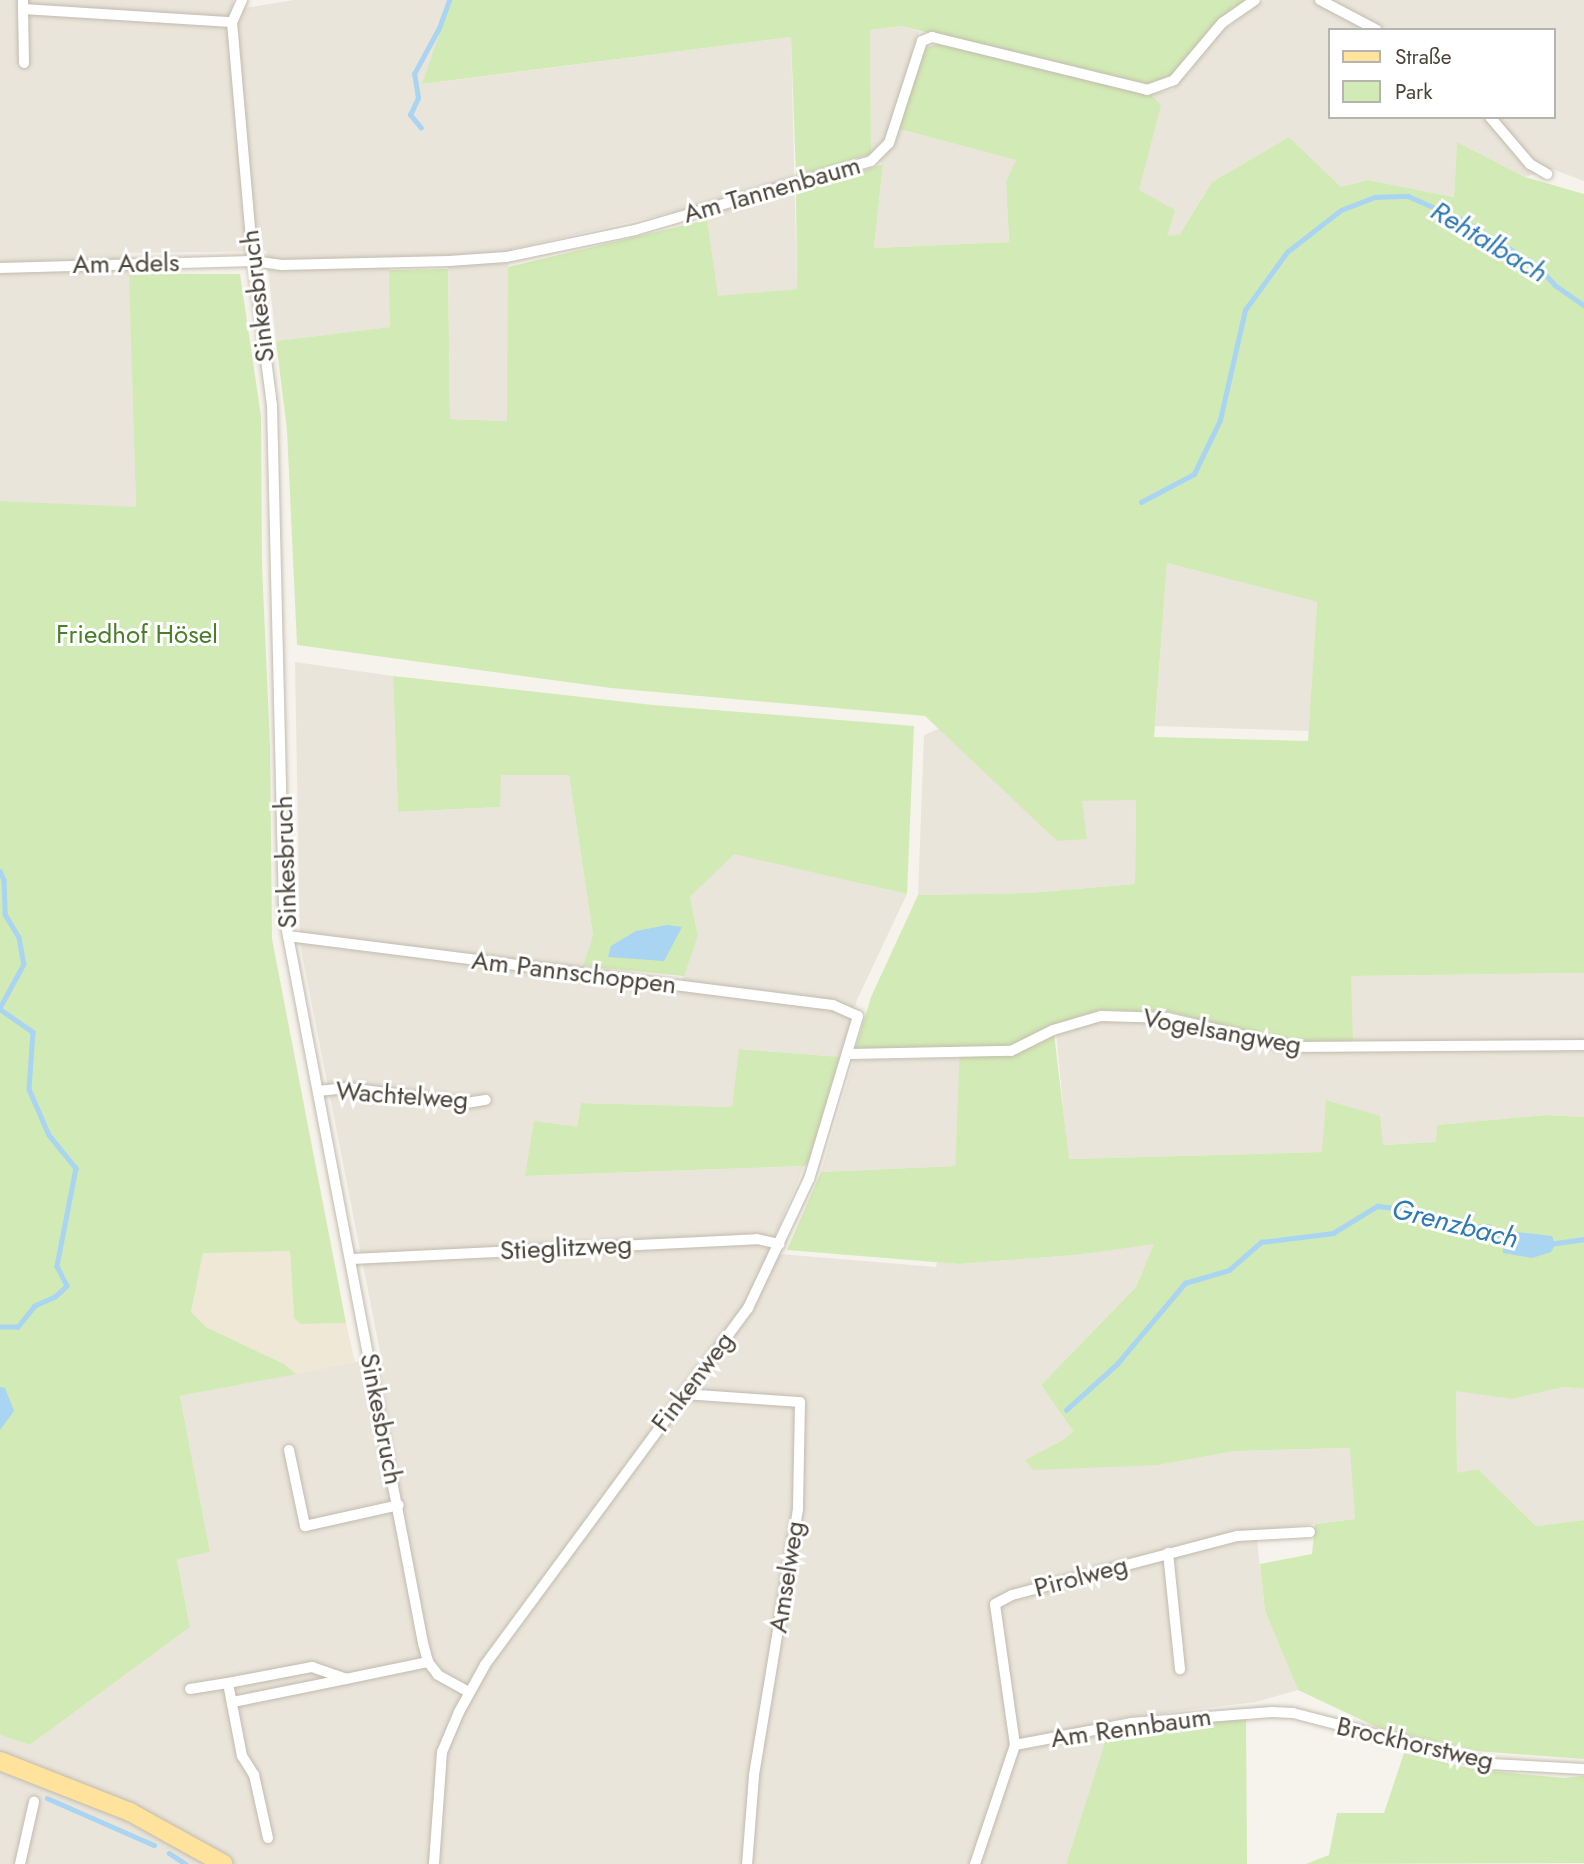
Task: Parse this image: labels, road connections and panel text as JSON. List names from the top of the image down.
{
  "streets": {
    "street": [
      "Am Tannenbaum",
      "Am Adels",
      "Sinkesbruch",
      "Am Pannschoppen",
      "Vogelsangweg",
      "Wachtelweg",
      "Stieglitzweg",
      "Finkenweg",
      "Amselweg",
      "Pirolweg",
      "Am Rennbaum",
      "Brockhorstweg"
    ]
  },
  "crossings": [
    ["Am Tannenbaum", "Am Adels"],
    ["Am Tannenbaum", "Sinkesbruch"],
    ["Am Adels", "Sinkesbruch"],
    ["Sinkesbruch", "Am Pannschoppen"],
    ["Sinkesbruch", "Wachtelweg"],
    ["Sinkesbruch", "Stieglitzweg"],
    ["Am Pannschoppen", "Finkenweg"],
    ["Vogelsangweg", "Finkenweg"],
    ["Stieglitzweg", "Finkenweg"],
    ["Finkenweg", "Amselweg"],
    ["Pirolweg", "Am Rennbaum"],
    ["Am Rennbaum", "Brockhorstweg"]
  ],
  "water": ["Rehtalbach", "Grenzbach"],
  "parks": ["Friedhof Hösel"],
  "legend": ["Straße", "Park"]
}
